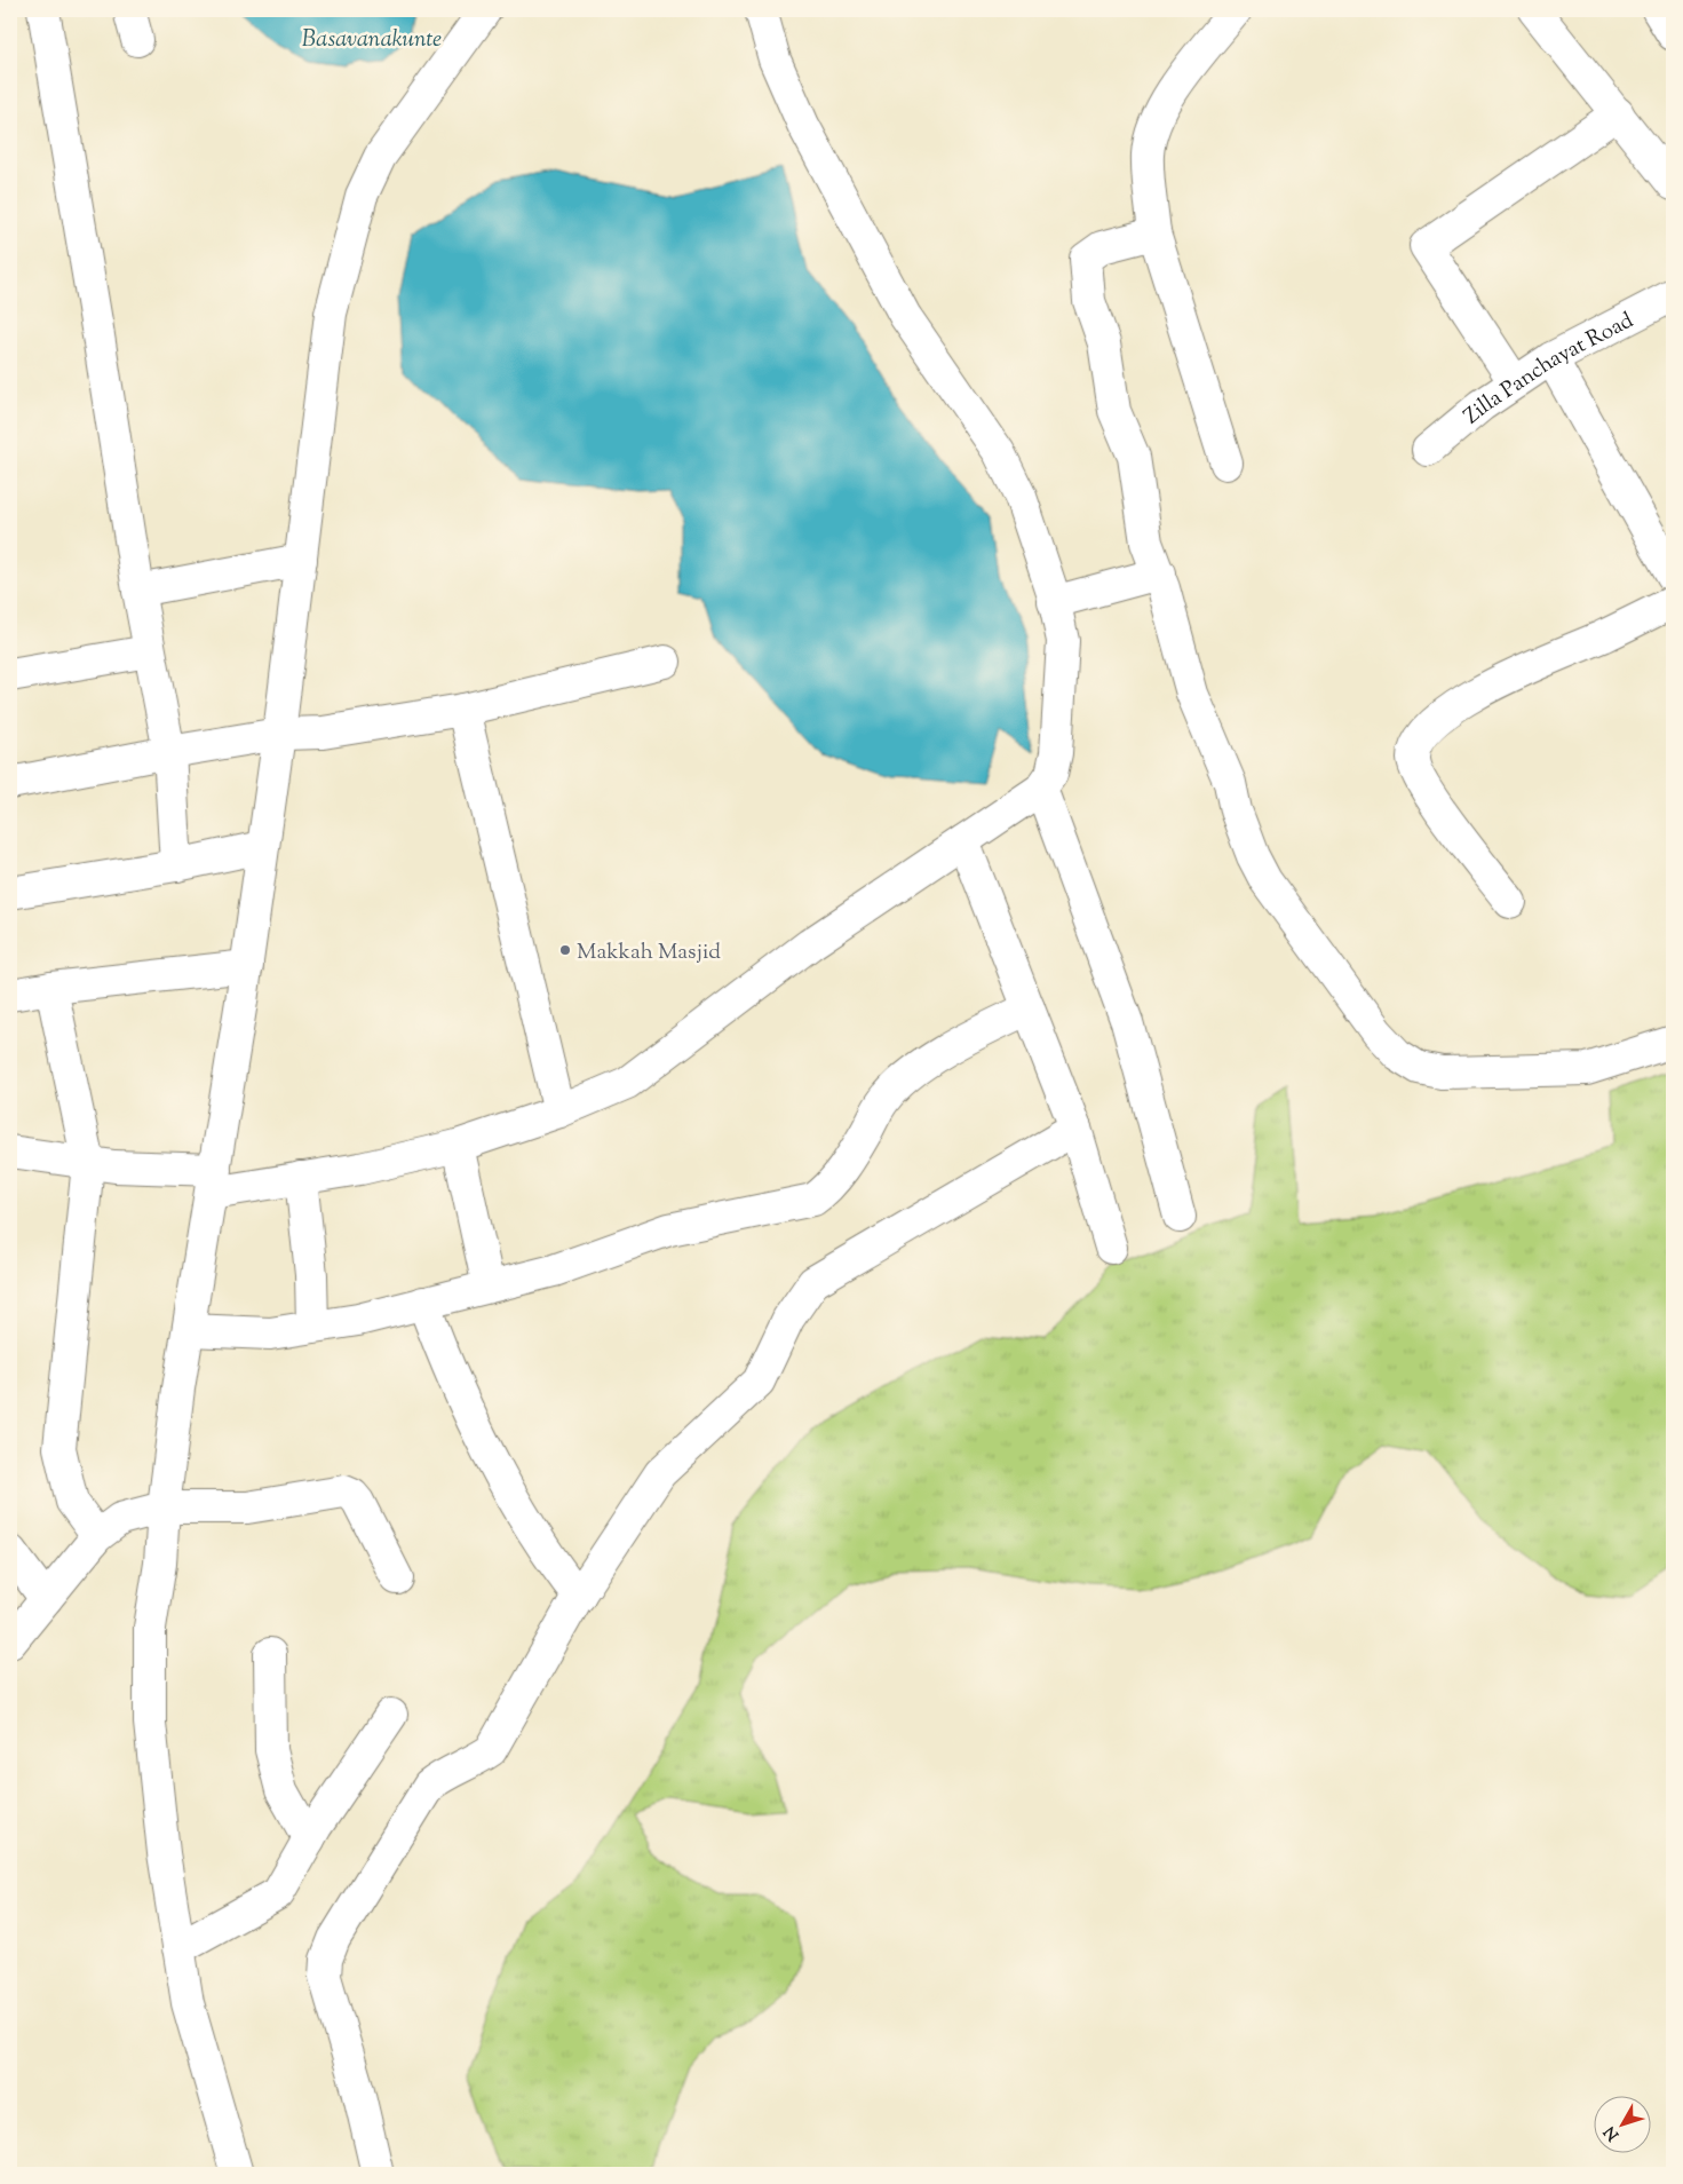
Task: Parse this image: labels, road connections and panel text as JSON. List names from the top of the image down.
{
  "streets": {
    "street": ["Zilla Panchayat Road"]
  },
  "water": ["Basavanakunte"],
  "places": ["Makkah Masjid"],
  "north": "bottom left"
}
